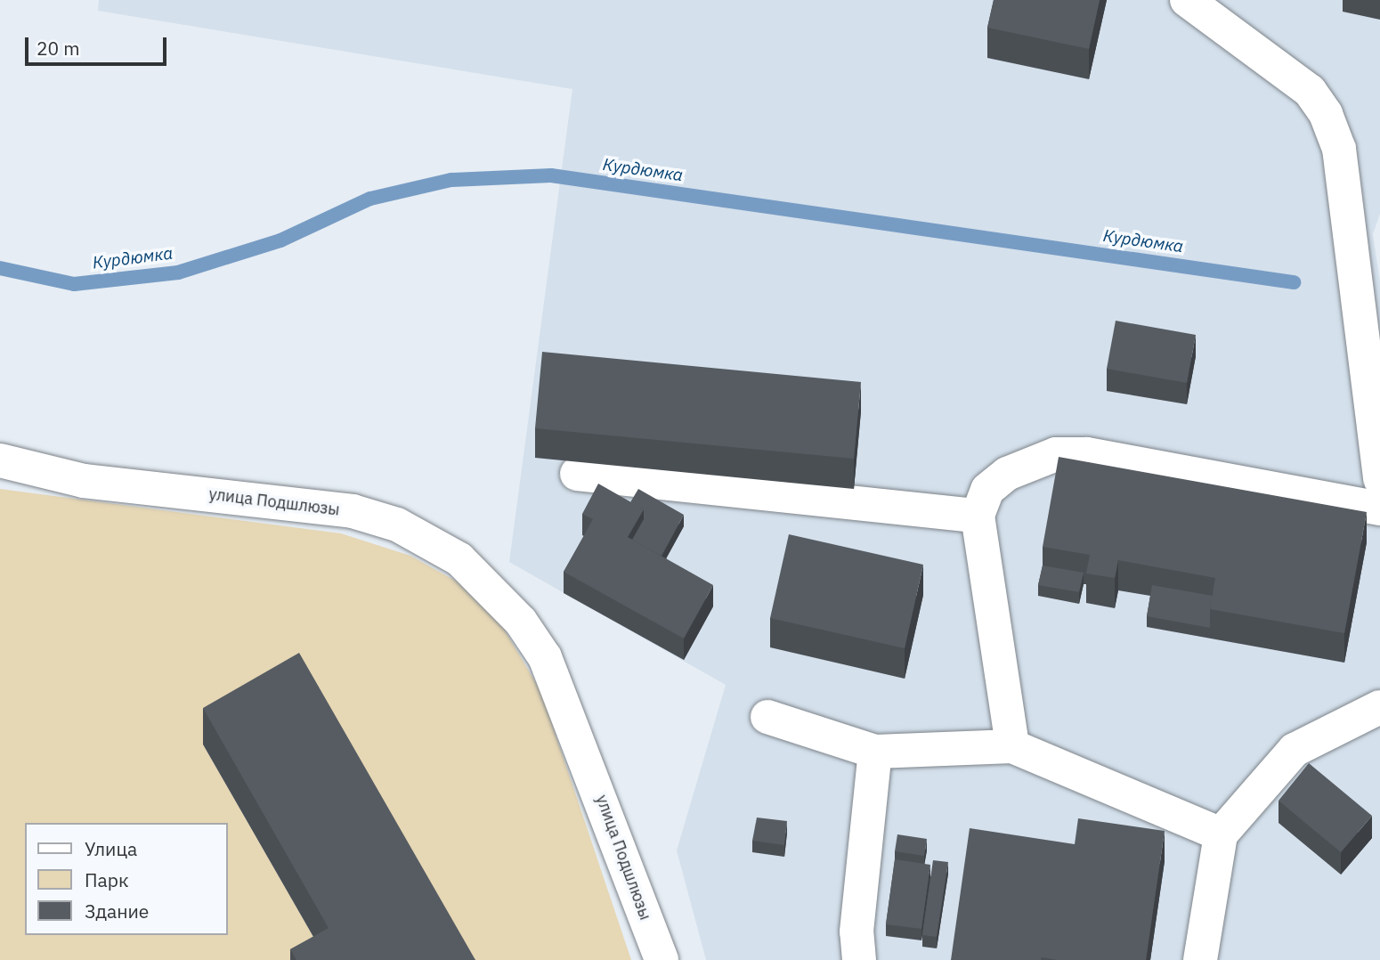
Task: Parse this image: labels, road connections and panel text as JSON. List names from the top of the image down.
{
  "streets": {
    "street": ["улица Подшлюзы"]
  },
  "water": ["Курдюмка"],
  "legend": ["Улица", "Парк", "Здание"],
  "scale_bar": "20 m"
}
